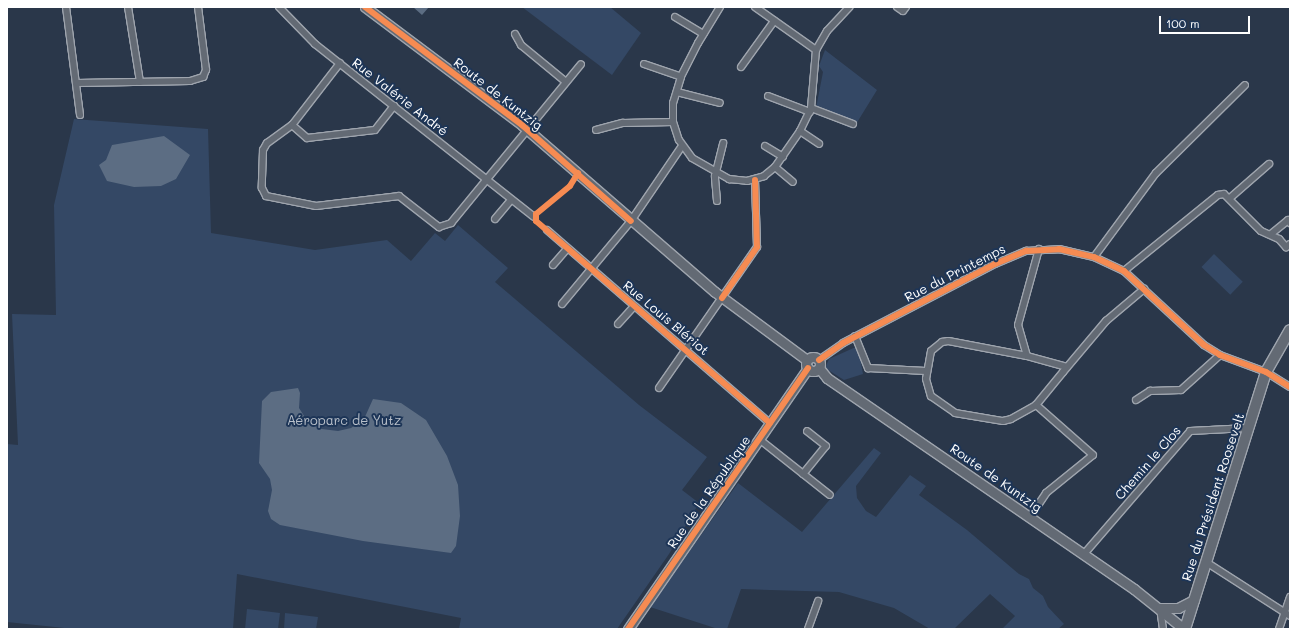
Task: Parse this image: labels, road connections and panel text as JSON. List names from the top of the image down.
{
  "streets": {
    "main road": ["Rue du Président Roosevelt"],
    "street": [
      "Route de Kuntzig",
      "Rue Valérie André",
      "Rue du Printemps",
      "Rue Louis Blériot",
      "Chemin le Clos",
      "Rue de la République"
    ]
  },
  "crossings": [
    ["Route de Kuntzig", "Rue du Printemps"],
    ["Route de Kuntzig", "Rue Louis Blériot"],
    ["Route de Kuntzig", "Chemin le Clos"],
    ["Route de Kuntzig", "Rue de la République"],
    ["Route de Kuntzig", "Rue du Président Roosevelt"],
    ["Rue du Printemps", "Rue du Président Roosevelt"],
    ["Rue Louis Blériot", "Rue de la République"],
    ["Chemin le Clos", "Rue du Président Roosevelt"]
  ],
  "parks": ["Aéroparc de Yutz"],
  "scale_bar": "100 m"
}
